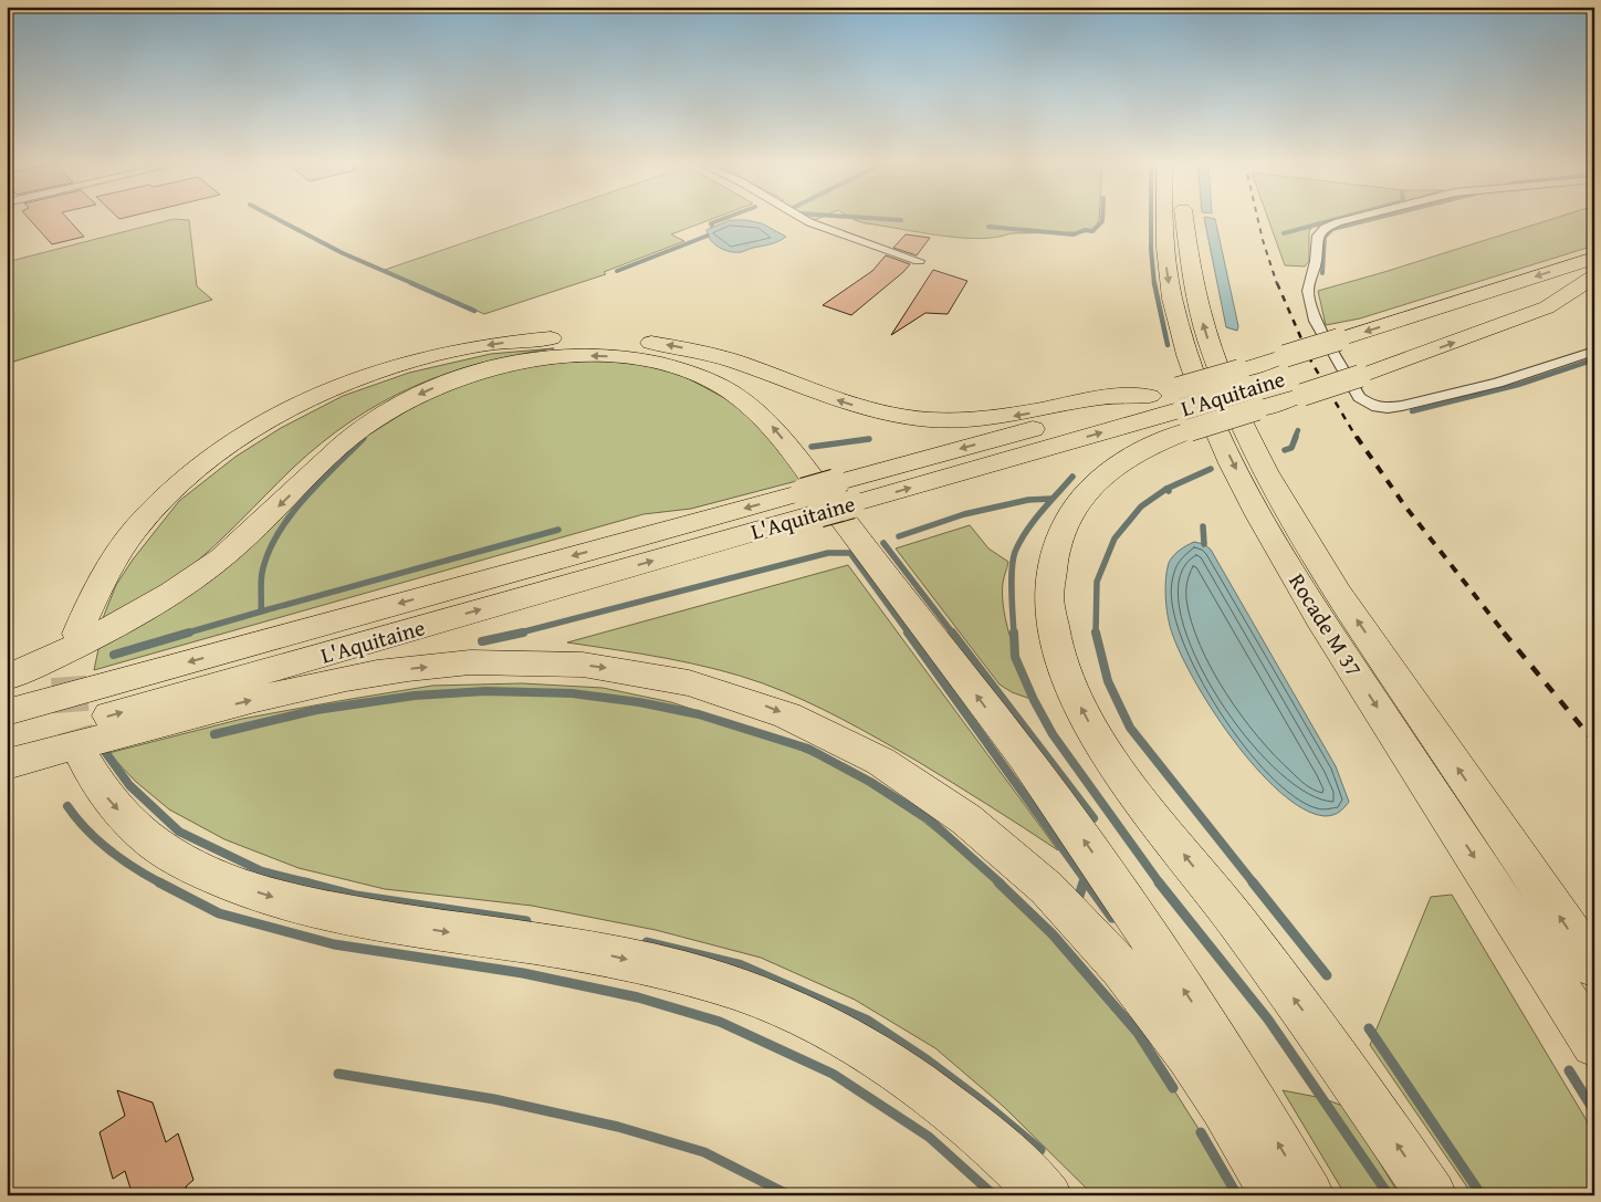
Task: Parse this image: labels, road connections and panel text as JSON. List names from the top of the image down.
{
  "streets": {
    "highway": ["L'Aquitaine", "Rocade M 37"]
  }
}
